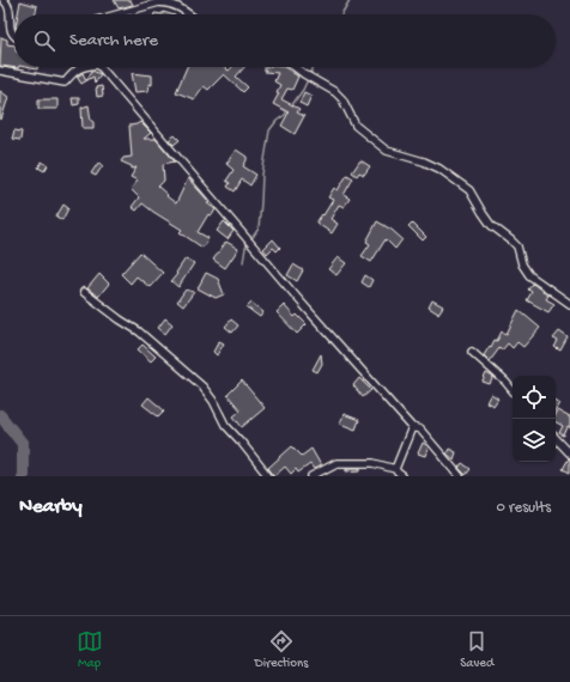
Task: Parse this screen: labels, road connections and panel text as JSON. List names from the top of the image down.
{
  "page": {
    "search": "Search here",
    "heading": ["Nearby", "0 results"],
    "nav": ["Map", "Directions", "Saved"]
  }
}
